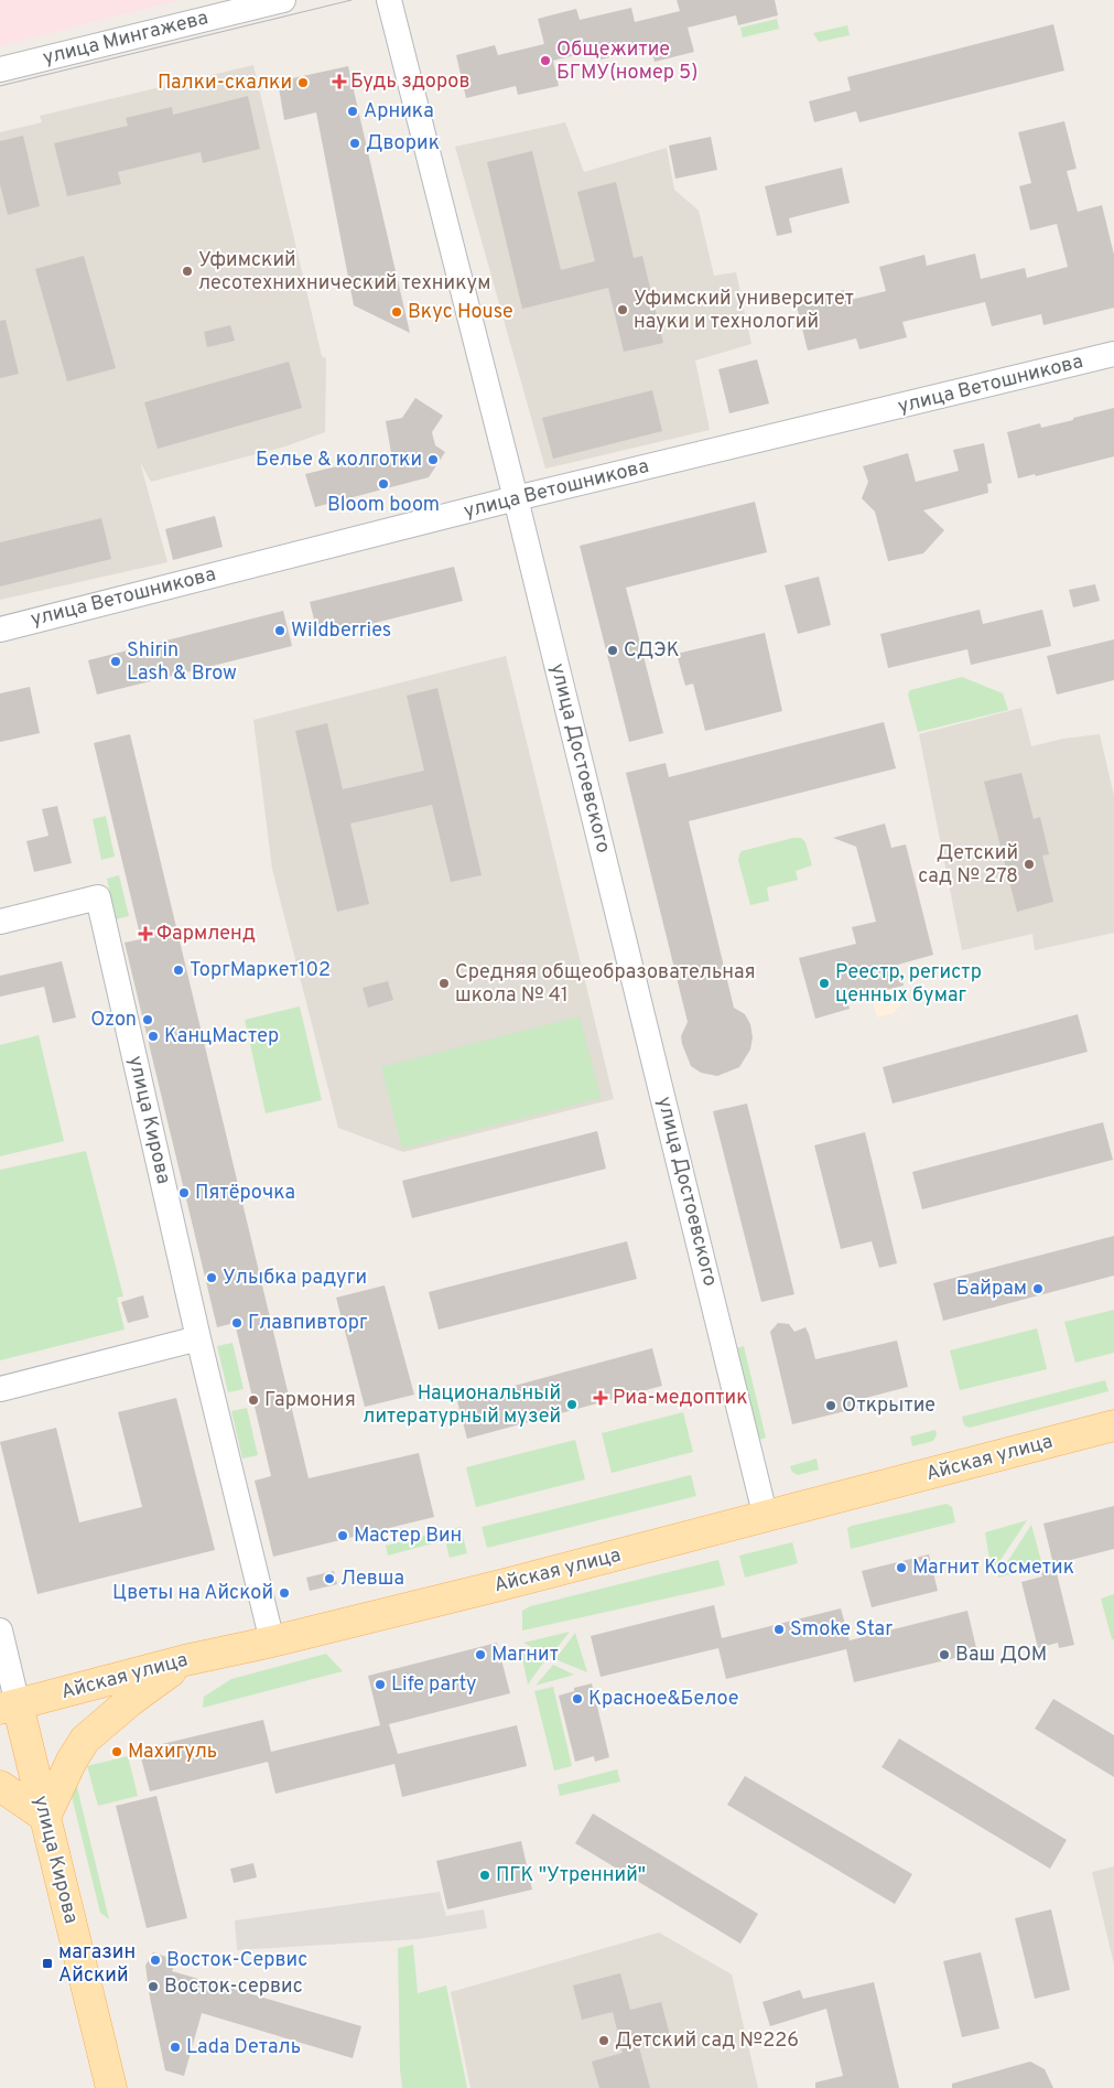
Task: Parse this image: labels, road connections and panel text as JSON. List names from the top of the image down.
{
  "streets": {
    "main road": ["улица Кирова", "Айская улица"],
    "street": ["улица Мингажева", "улица Ветошникова", "улица Достоевского"]
  },
  "crossings": [
    ["улица Ветошникова", "улица Достоевского"],
    ["улица Достоевского", "Айская улица"],
    ["улица Кирова", "Айская улица"]
  ],
  "places": {
    "other": [
      "Общежитие БГМУ(номер 5)",
      "Палки-скалки",
      "Арника",
      "Дворик",
      "Уфимский лесотехнихнический техникум",
      "Уфимский университет науки и технологий",
      "Вкус House",
      "Белье & колготки",
      "Bloom boom",
      "Wildberries",
      "СДЭК",
      "Shirin Lash & Brow",
      "Детский сад № 278",
      "ТоргМаркет102",
      "Средняя общеобразовательная школа № 41",
      "Реестр, регистр ценных бумаг",
      "Ozon",
      "КанцМастер",
      "Пятёрочка",
      "Улыбка радуги",
      "Байрам",
      "Главпивторг",
      "Гармония",
      "Национальный литературный музей",
      "Открытие",
      "Мастер Вин",
      "Магнит Косметик",
      "Левша",
      "Цветы на Айской",
      "Smoke Star",
      "Магнит",
      "Ваш ДОМ",
      "Life party",
      "Красное&Белое",
      "Махигуль",
      "ПГК \"Утренний\"",
      "Восток-Сервис",
      "Восток-сервис",
      "Детский сад №226",
      "Lada Dеталь"
    ],
    "health": ["Будь здоров", "Фармленд", "Риа-медоптик"],
    "transit": ["магазин Айский"]
  }
}
